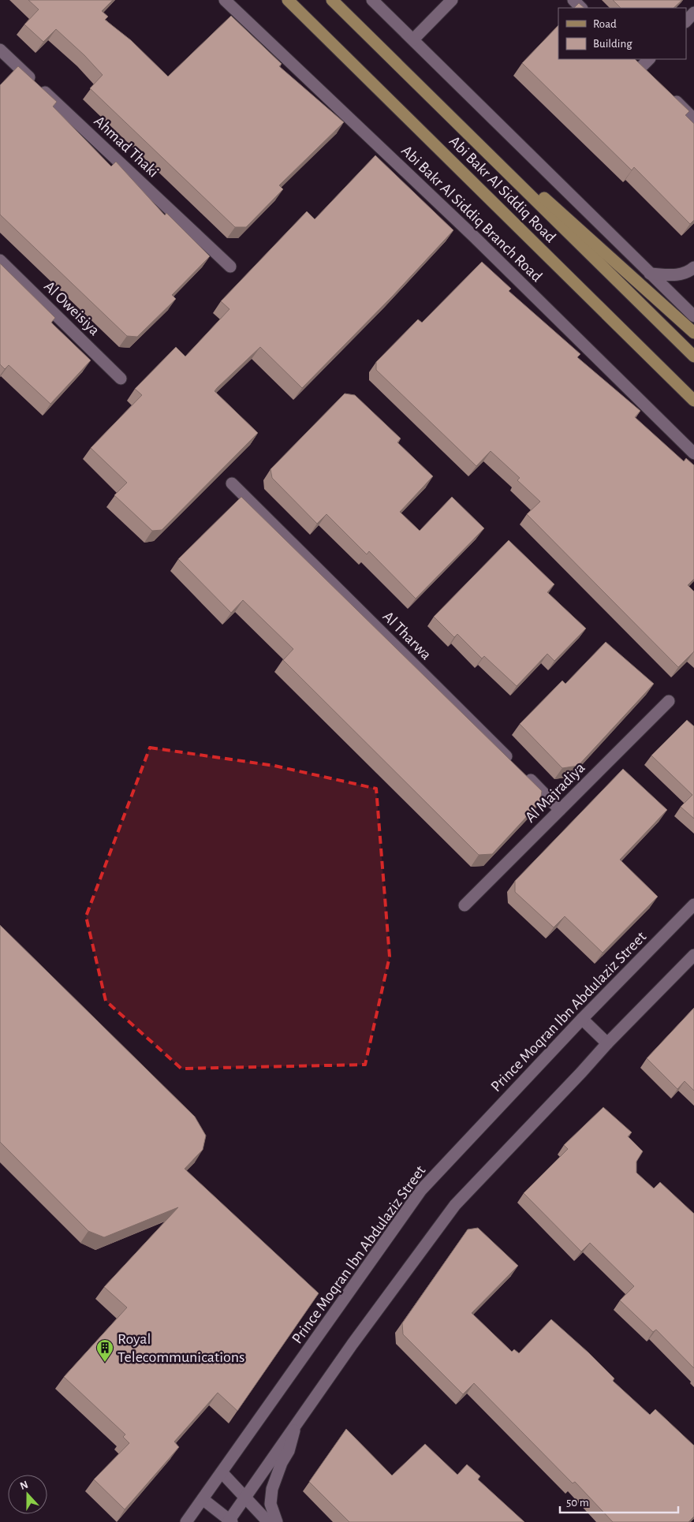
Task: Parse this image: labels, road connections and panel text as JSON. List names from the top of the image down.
{
  "streets": {
    "main road": ["Abi Bakr Al Siddiq Road"],
    "street": [
      "Ahmad Thaki",
      "Abi Bakr Al Siddiq Branch Road",
      "Al Oweisiya",
      "Al Tharwa",
      "Al Majradiya",
      "Prince Moqran Ibn Abdulaziz Street"
    ]
  },
  "crossings": [
    ["Al Tharwa", "Al Majradiya"]
  ],
  "places": {
    "building": ["Royal Telecommunications"]
  },
  "legend": ["Road", "Building"],
  "scale_bar": "50 m",
  "north": "top"
}
